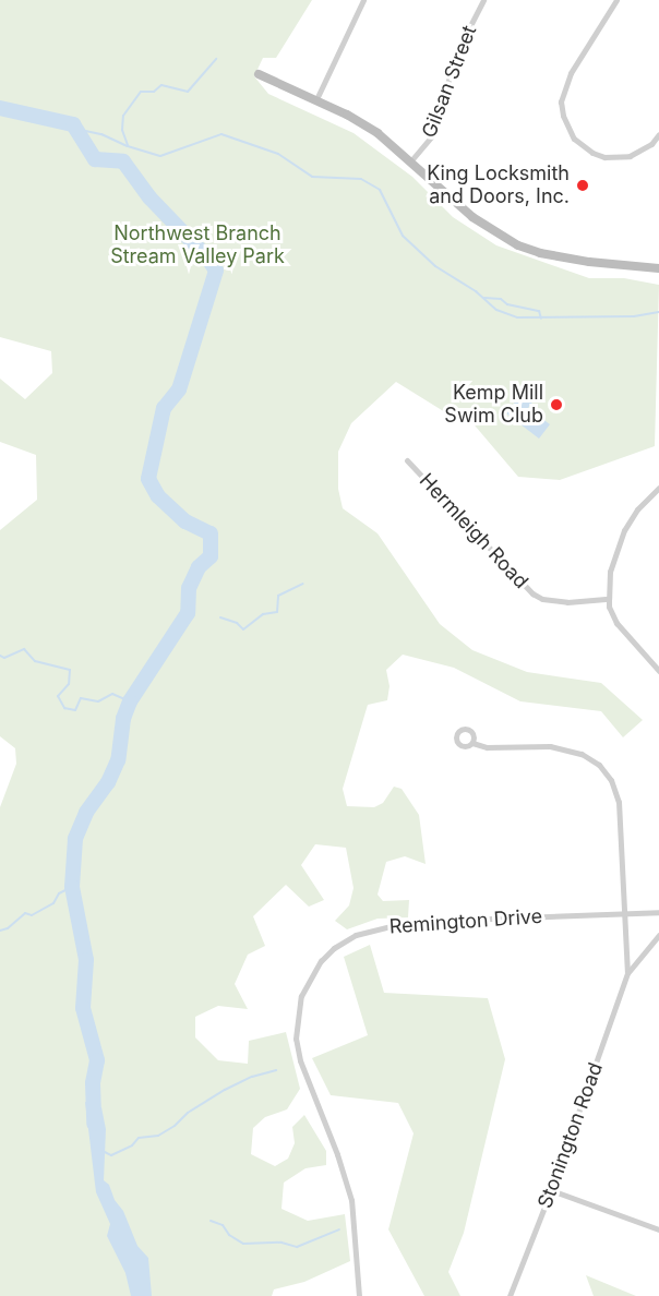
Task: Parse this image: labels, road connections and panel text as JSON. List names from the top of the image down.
{
  "streets": {
    "street": [
      "Gilsan Street",
      "Hermleigh Road",
      "Remington Drive",
      "Stonington Road"
    ]
  },
  "crossings": [
    ["Remington Drive", "Stonington Road"]
  ],
  "parks": ["Northwest Branch Stream Valley Park"],
  "places": ["King Locksmith and Doors, Inc.", "Kemp Mill Swim Club"]
}
